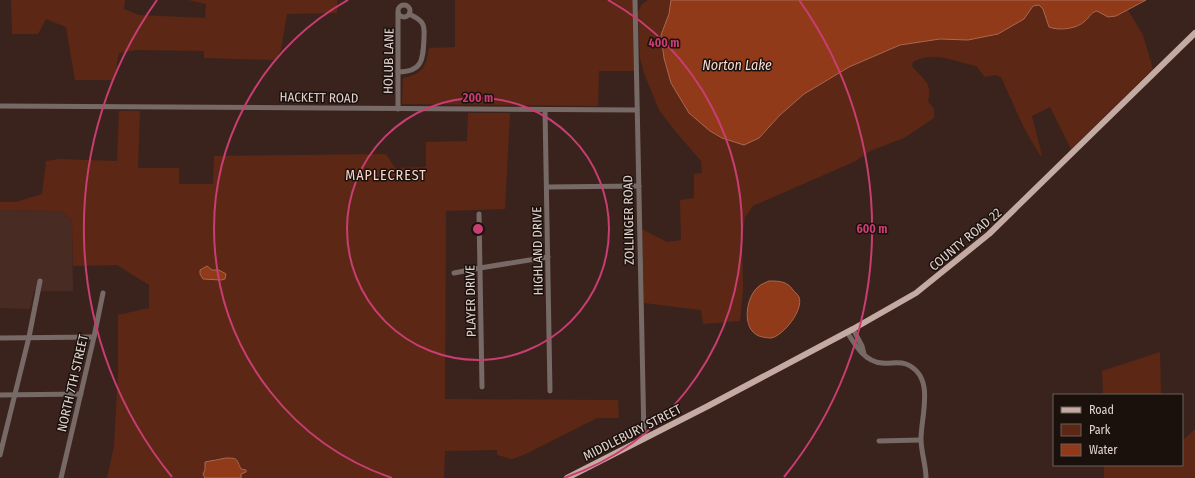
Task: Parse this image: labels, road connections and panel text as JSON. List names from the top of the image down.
{
  "streets": {
    "main road": ["COUNTY ROAD 22", "MIDDLEBURY STREET"],
    "street": [
      "HOLUB LANE",
      "HACKETT ROAD",
      "ZOLLINGER ROAD",
      "HIGHLAND DRIVE",
      "PLAYER DRIVE",
      "NORTH 7TH STREET"
    ]
  },
  "crossings": [
    ["HOLUB LANE", "HACKETT ROAD"],
    ["HACKETT ROAD", "ZOLLINGER ROAD"],
    ["HACKETT ROAD", "HIGHLAND DRIVE"],
    ["ZOLLINGER ROAD", "MIDDLEBURY STREET"],
    ["COUNTY ROAD 22", "MIDDLEBURY STREET"]
  ],
  "districts": ["MAPLECREST"],
  "water": ["Norton Lake"],
  "legend": ["Road", "Park", "Water"],
  "rings": ["400 m", "200 m", "600 m"]
}
